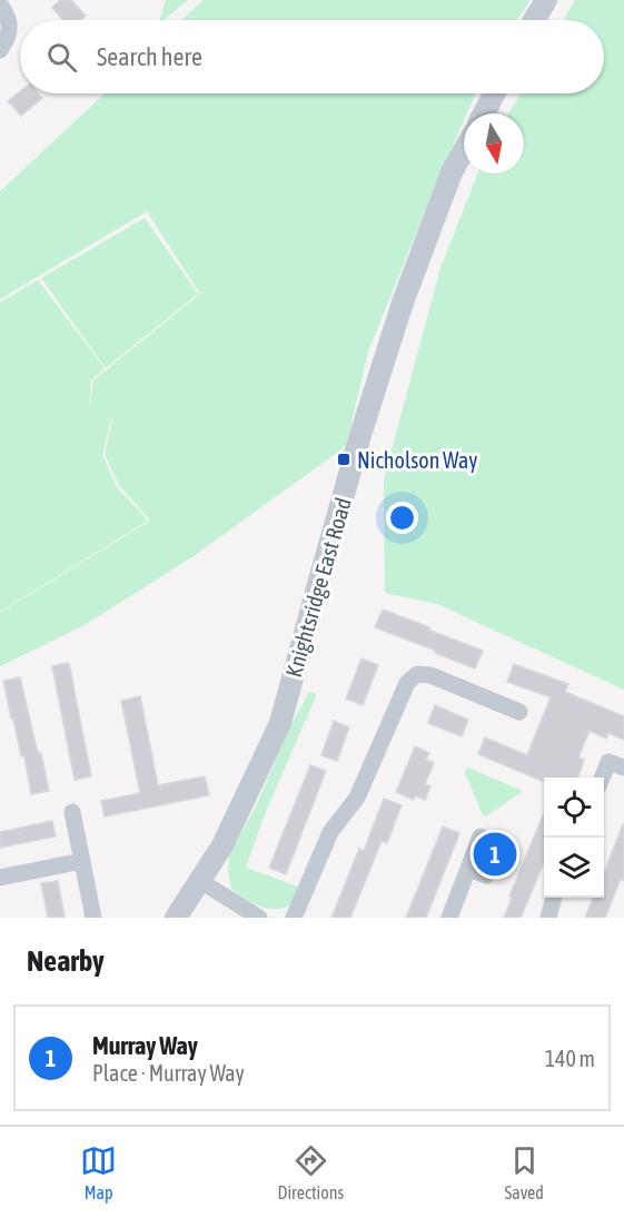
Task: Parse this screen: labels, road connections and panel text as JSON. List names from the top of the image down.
{
  "streets": {
    "street": ["Knightsridge East Road"]
  },
  "places": {
    "transit": ["Nicholson Way"]
  },
  "north": "bottom",
  "page": {
    "search": "Search here",
    "pins": "1",
    "heading": "Nearby",
    "list": [
      {
        "mark": "1",
        "name": "Murray Way",
        "note": "Place · Murray Way",
        "value": "140 m"
      }
    ],
    "nav": ["Map", "Directions", "Saved"]
  }
}
